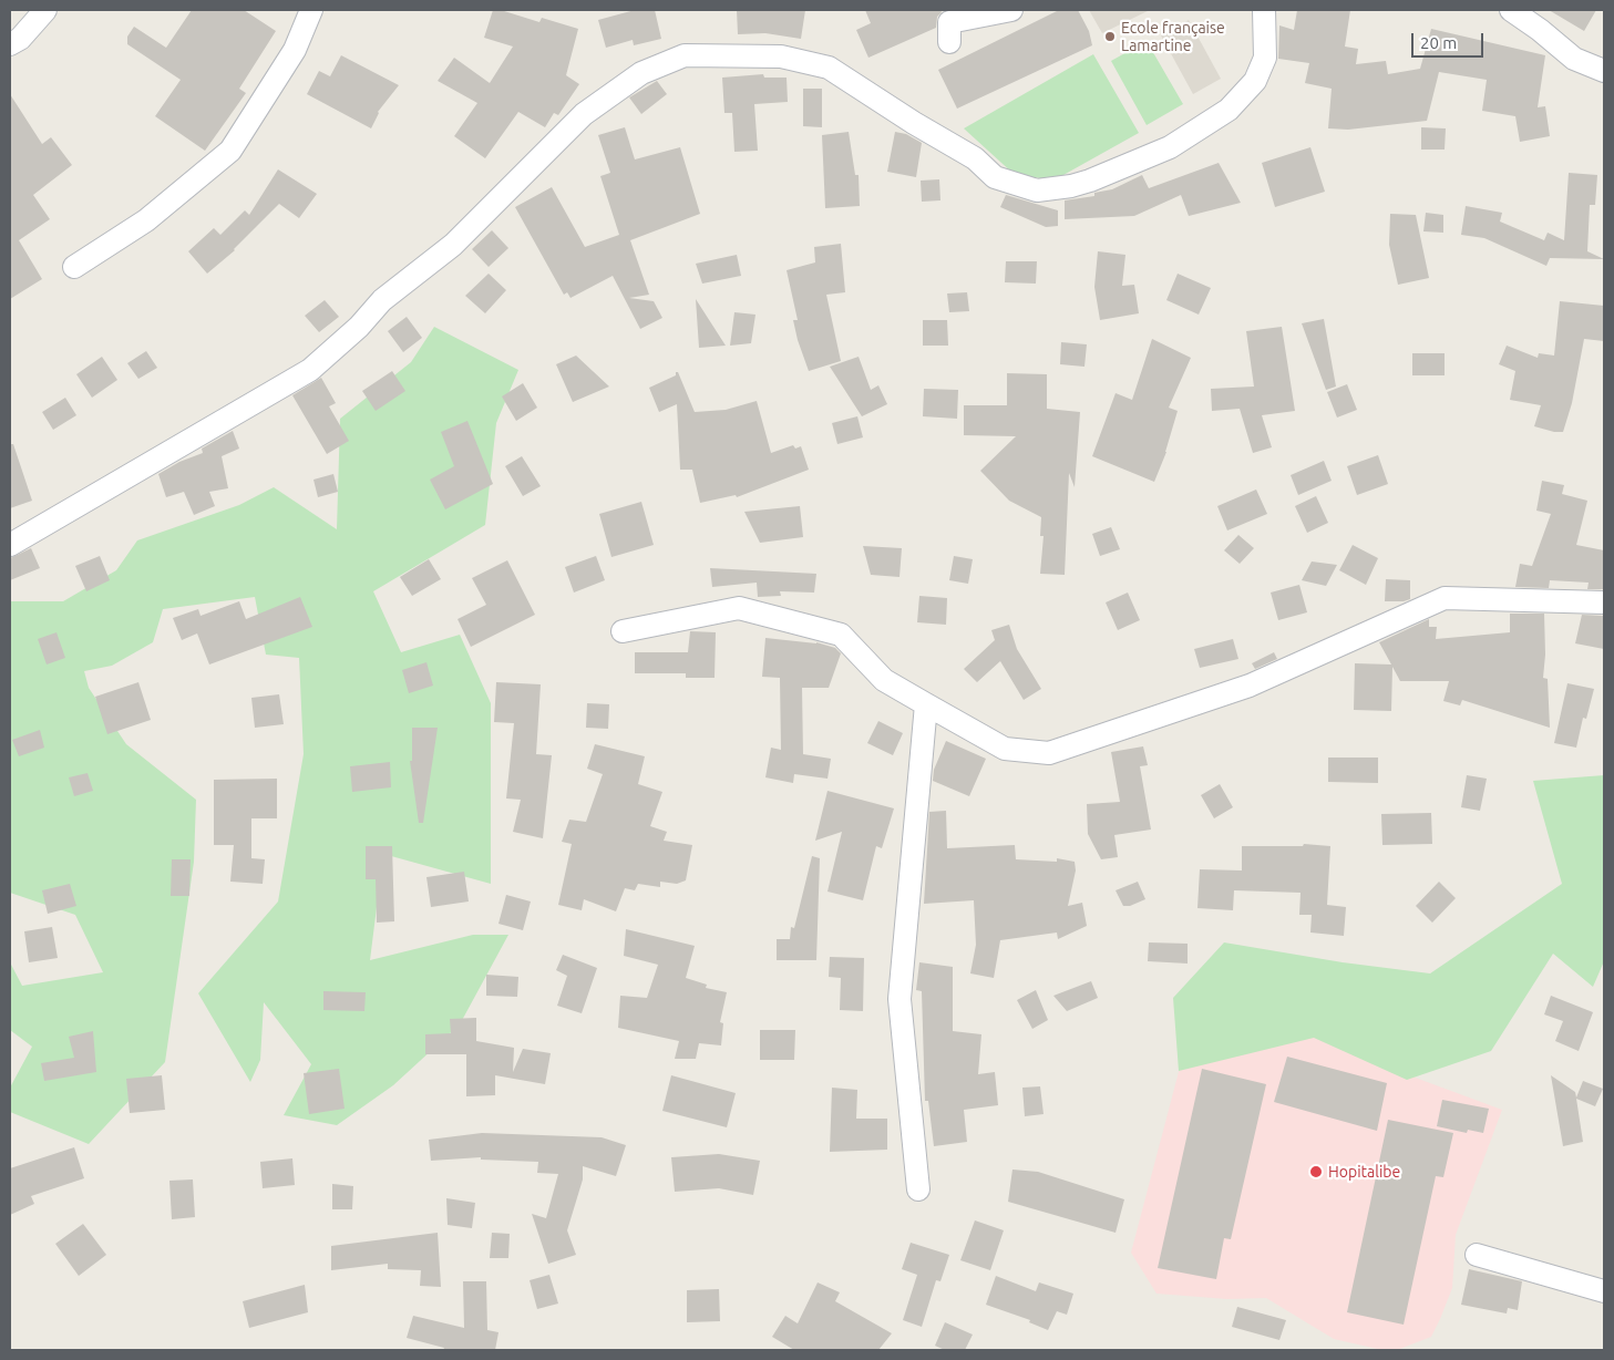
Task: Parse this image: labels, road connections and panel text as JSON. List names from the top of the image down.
{
  "places": ["Ecole française Lamartine", "Hopitalibe"],
  "scale_bar": "20 m"
}
